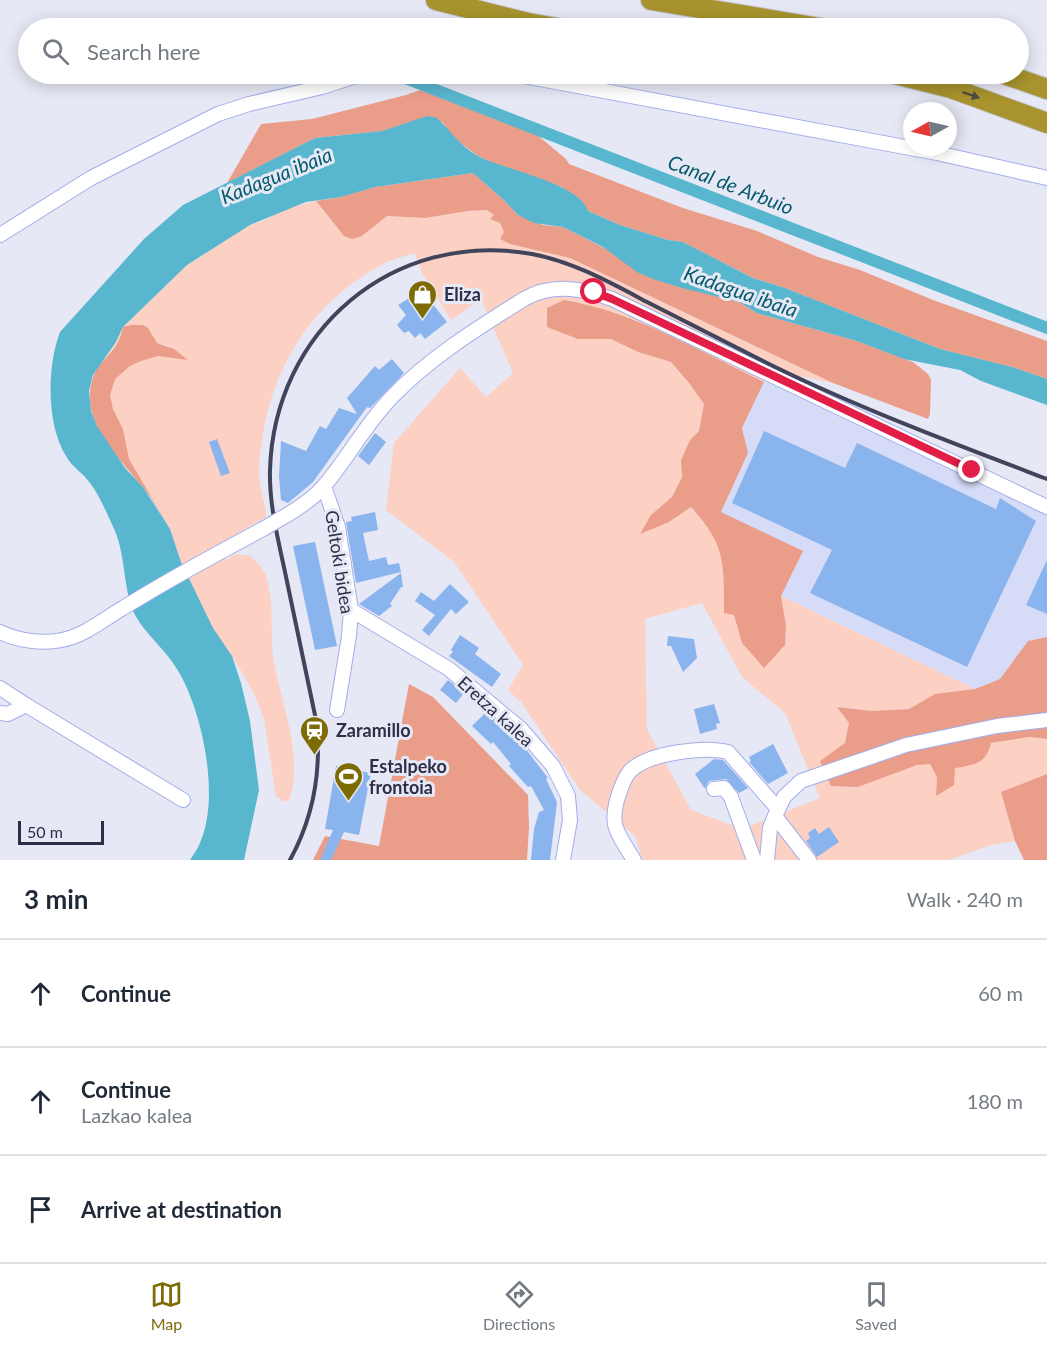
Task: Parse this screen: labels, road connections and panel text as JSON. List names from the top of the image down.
{
  "streets": {
    "street": ["Geltoki bidea", "Eretza kalea"]
  },
  "crossings": [
    ["Geltoki bidea", "Eretza kalea"]
  ],
  "water": ["Kadagua ibaia", "Canal de Arbuio"],
  "places": {
    "shop": ["Eliza"],
    "station": ["Zaramillo"],
    "sports": ["Estalpeko frontoia"]
  },
  "scale_bar": "50 m",
  "north": "left",
  "page": {
    "search": "Search here",
    "scale": "50 m",
    "heading": ["3 min", "Walk · 240 m"],
    "list": [
      ["Continue", "60 m"],
      ["Continue", "Lazkao kalea", "180 m"],
      "Arrive at destination"
    ],
    "nav": ["Map", "Directions", "Saved"]
  }
}
